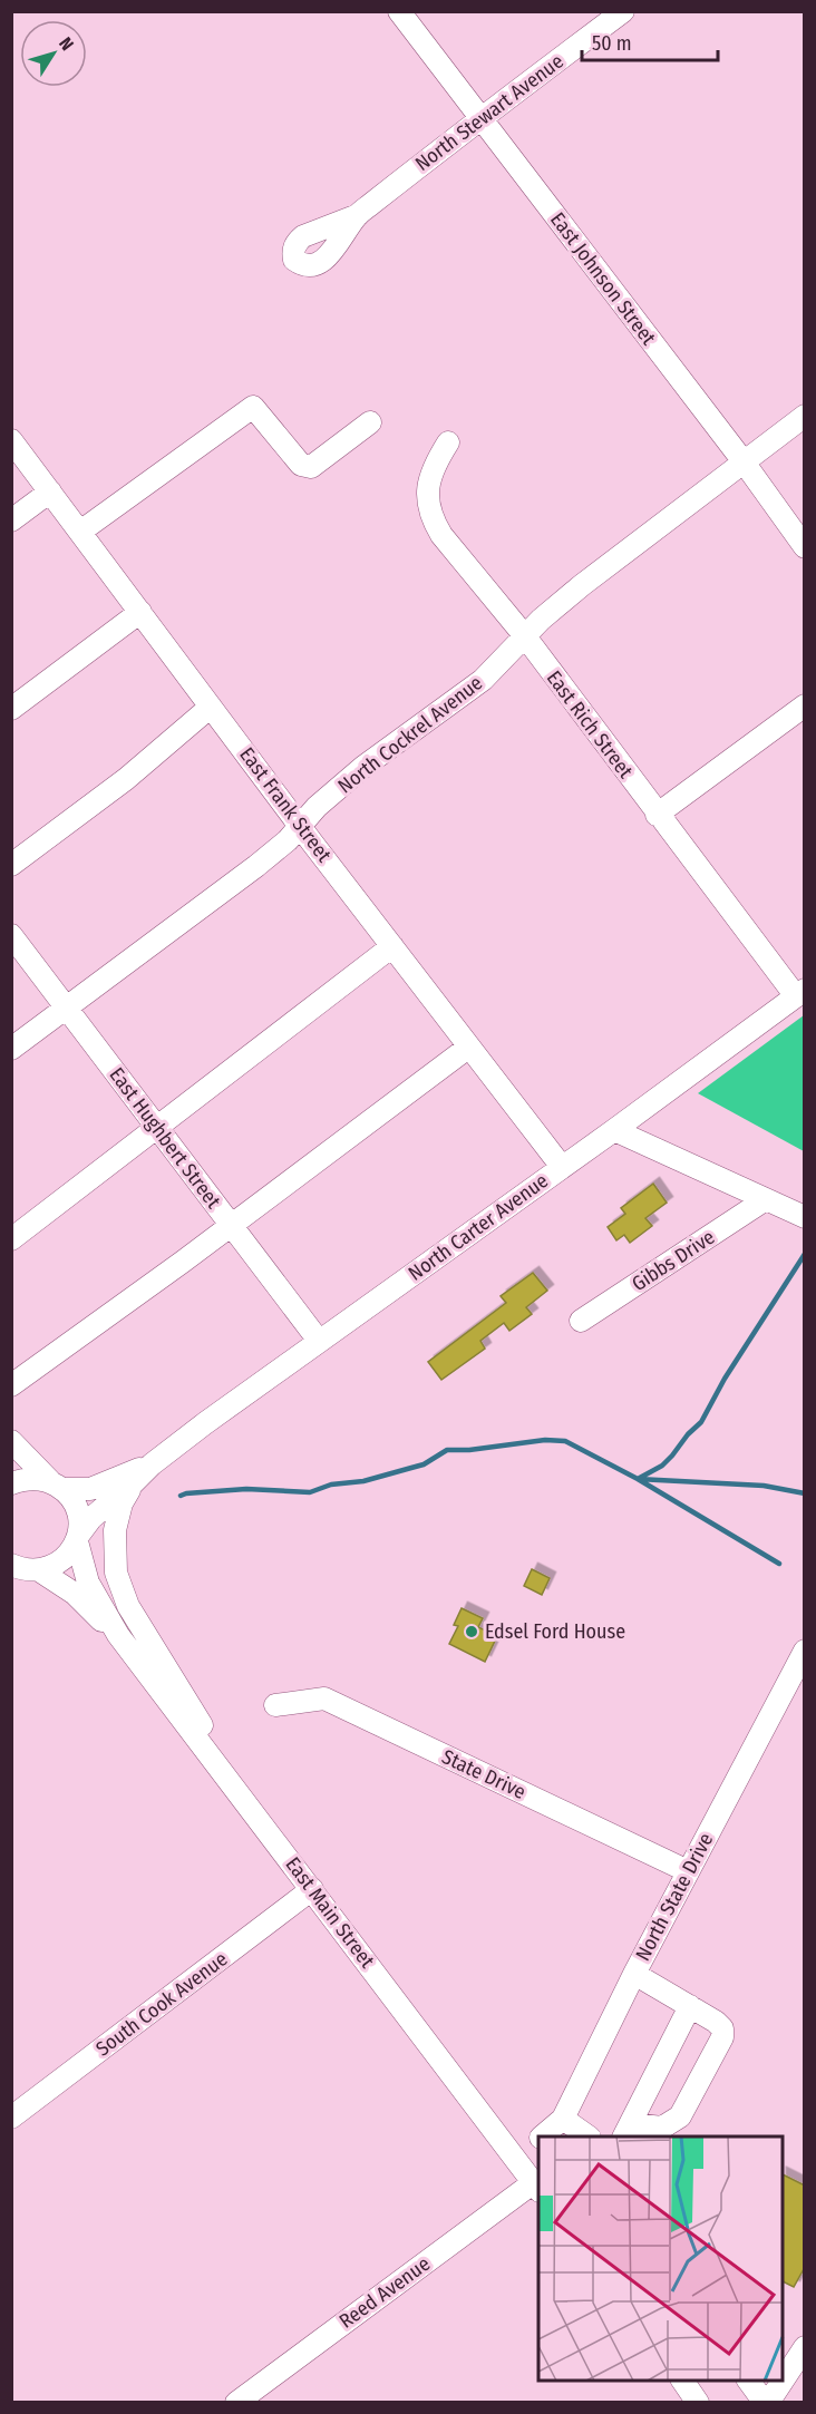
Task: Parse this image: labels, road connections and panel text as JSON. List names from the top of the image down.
{
  "streets": {
    "street": [
      "North Stewart Avenue",
      "East Johnson Street",
      "East Rich Street",
      "North Cockrel Avenue",
      "East Frank Street",
      "East Hughbert Street",
      "North Carter Avenue",
      "Gibbs Drive",
      "State Drive",
      "North State Drive",
      "East Main Street",
      "South Cook Avenue",
      "Reed Avenue"
    ]
  },
  "crossings": [
    ["North Stewart Avenue", "East Johnson Street"],
    ["East Johnson Street", "North Cockrel Avenue"],
    ["East Rich Street", "North Cockrel Avenue"],
    ["East Rich Street", "North Carter Avenue"],
    ["North Cockrel Avenue", "East Frank Street"],
    ["North Cockrel Avenue", "East Hughbert Street"],
    ["East Frank Street", "North Carter Avenue"],
    ["East Hughbert Street", "North Carter Avenue"],
    ["North Carter Avenue", "East Main Street"],
    ["State Drive", "North State Drive"],
    ["North State Drive", "East Main Street"],
    ["East Main Street", "South Cook Avenue"],
    ["East Main Street", "Reed Avenue"]
  ],
  "places": ["Edsel Ford House"],
  "scale_bar": "50 m",
  "north": "top right"
}
